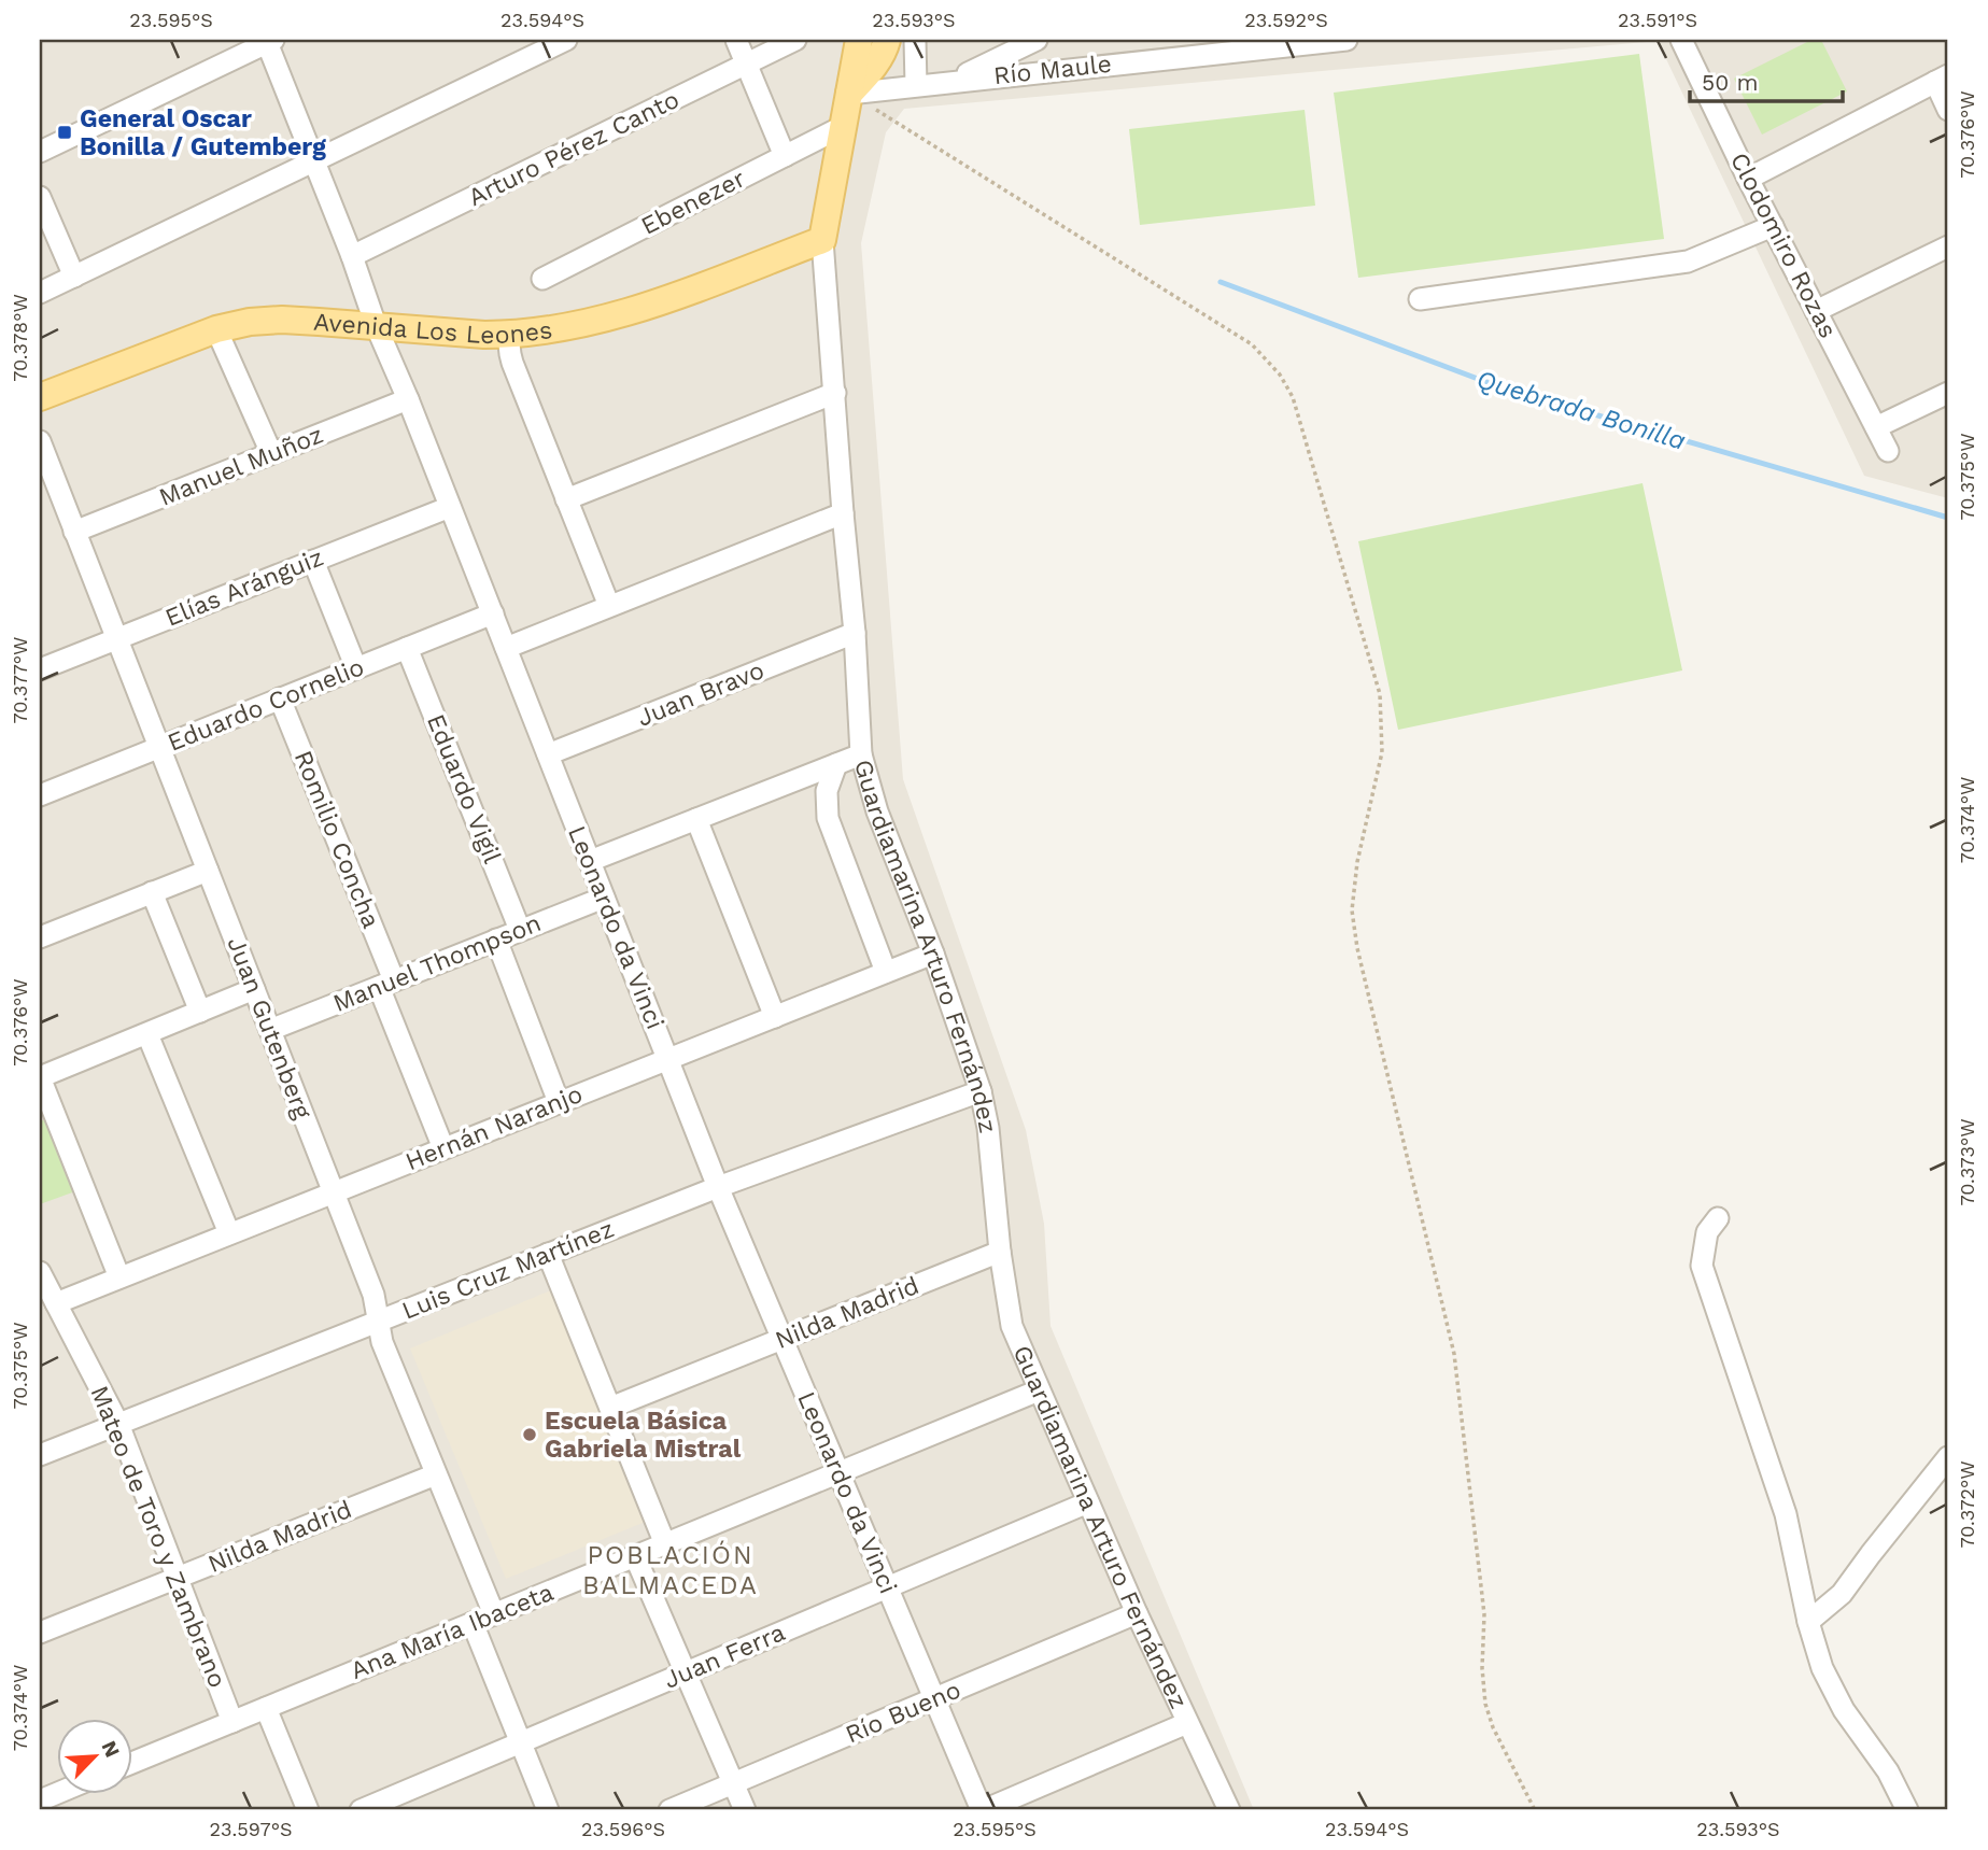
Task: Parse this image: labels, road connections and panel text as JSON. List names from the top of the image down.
{
  "streets": {
    "main road": ["Avenida Los Leones", "Guardiamarina Arturo Fernández"],
    "street": [
      "Río Maule",
      "Arturo Pérez Canto",
      "Ebenezer",
      "Clodomiro Rozas",
      "Manuel Muñoz",
      "Elías Aránguiz",
      "Juan Bravo",
      "Eduardo Cornelio",
      "Eduardo Vigil",
      "Romilio Concha",
      "Leonardo da Vinci",
      "Manuel Thompson",
      "Juan Gutenberg",
      "Hernán Naranjo",
      "Luis Cruz Martínez",
      "Nilda Madrid",
      "Mateo de Toro y Zambrano",
      "Ana María Ibaceta",
      "Juan Ferra",
      "Río Bueno"
    ]
  },
  "crossings": [
    ["Río Maule", "Guardiamarina Arturo Fernández"],
    ["Arturo Pérez Canto", "Leonardo da Vinci"],
    ["Ebenezer", "Guardiamarina Arturo Fernández"],
    ["Avenida Los Leones", "Leonardo da Vinci"],
    ["Avenida Los Leones", "Guardiamarina Arturo Fernández"],
    ["Manuel Muñoz", "Leonardo da Vinci"],
    ["Manuel Muñoz", "Juan Gutenberg"],
    ["Elías Aránguiz", "Leonardo da Vinci"],
    ["Elías Aránguiz", "Juan Gutenberg"],
    ["Juan Bravo", "Leonardo da Vinci"],
    ["Juan Bravo", "Guardiamarina Arturo Fernández"],
    ["Eduardo Cornelio", "Eduardo Vigil"],
    ["Eduardo Cornelio", "Romilio Concha"],
    ["Eduardo Cornelio", "Leonardo da Vinci"],
    ["Eduardo Cornelio", "Juan Gutenberg"],
    ["Eduardo Vigil", "Manuel Thompson"],
    ["Romilio Concha", "Manuel Thompson"],
    ["Romilio Concha", "Hernán Naranjo"],
    ["Leonardo da Vinci", "Manuel Thompson"],
    ["Leonardo da Vinci", "Hernán Naranjo"],
    ["Leonardo da Vinci", "Luis Cruz Martínez"],
    ["Leonardo da Vinci", "Nilda Madrid"],
    ["Leonardo da Vinci", "Ana María Ibaceta"],
    ["Leonardo da Vinci", "Juan Ferra"],
    ["Leonardo da Vinci", "Río Bueno"],
    ["Guardiamarina Arturo Fernández", "Hernán Naranjo"],
    ["Guardiamarina Arturo Fernández", "Luis Cruz Martínez"],
    ["Guardiamarina Arturo Fernández", "Nilda Madrid"],
    ["Guardiamarina Arturo Fernández", "Ana María Ibaceta"],
    ["Guardiamarina Arturo Fernández", "Juan Ferra"],
    ["Guardiamarina Arturo Fernández", "Río Bueno"],
    ["Manuel Thompson", "Juan Gutenberg"],
    ["Juan Gutenberg", "Hernán Naranjo"],
    ["Juan Gutenberg", "Luis Cruz Martínez"],
    ["Juan Gutenberg", "Nilda Madrid"],
    ["Juan Gutenberg", "Ana María Ibaceta"],
    ["Hernán Naranjo", "Mateo de Toro y Zambrano"],
    ["Luis Cruz Martínez", "Mateo de Toro y Zambrano"],
    ["Nilda Madrid", "Mateo de Toro y Zambrano"],
    ["Mateo de Toro y Zambrano", "Ana María Ibaceta"]
  ],
  "districts": ["POBLACIÓN BALMACEDA"],
  "water": ["Quebrada Bonilla"],
  "places": {
    "transit": ["General Oscar Bonilla / Gutemberg"],
    "other": ["Escuela Básica Gabriela Mistral"]
  },
  "scale_bar": "50 m",
  "north": "top right",
  "coordinates": [
    "23.595°S",
    "23.594°S",
    "23.593°S",
    "23.592°S",
    "23.591°S",
    "70.376°W",
    "70.378°W",
    "70.375°W",
    "70.377°W",
    "70.374°W",
    "70.373°W",
    "70.372°W",
    "23.597°S",
    "23.596°S"
  ]
}
